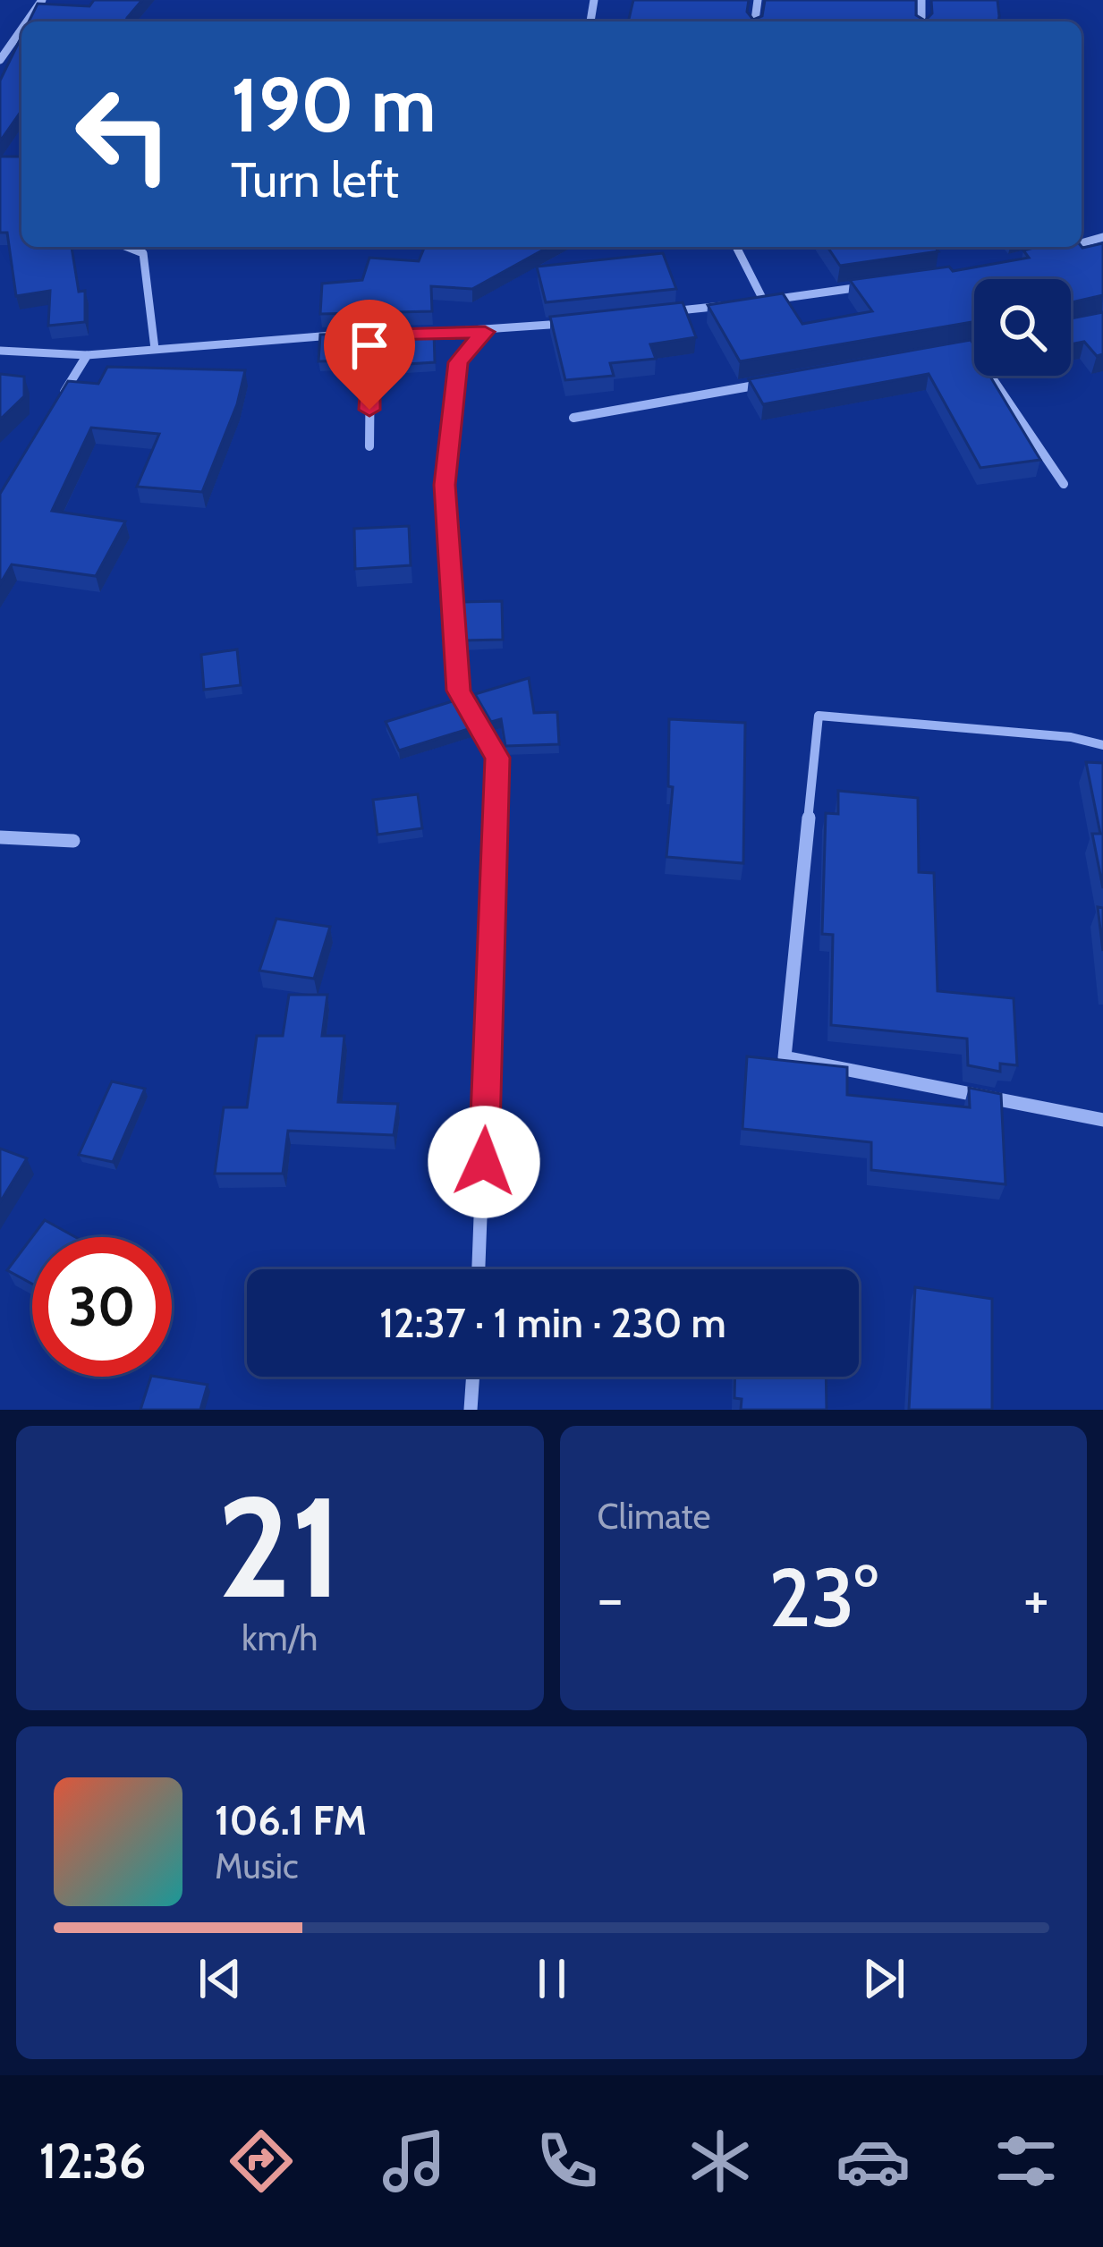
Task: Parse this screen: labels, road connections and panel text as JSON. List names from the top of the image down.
{
  "page": {
    "turn": ["190 m", "Turn left"],
    "limit": "30",
    "trip": "12:37 · 1 min · 230 m",
    "tile": [
      ["21", "km/h"],
      "Climate"
    ],
    "heat": ["−", "23°", "+"],
    "song": ["106.1 FM", "Music"],
    "tabs": "12:36"
  }
}
